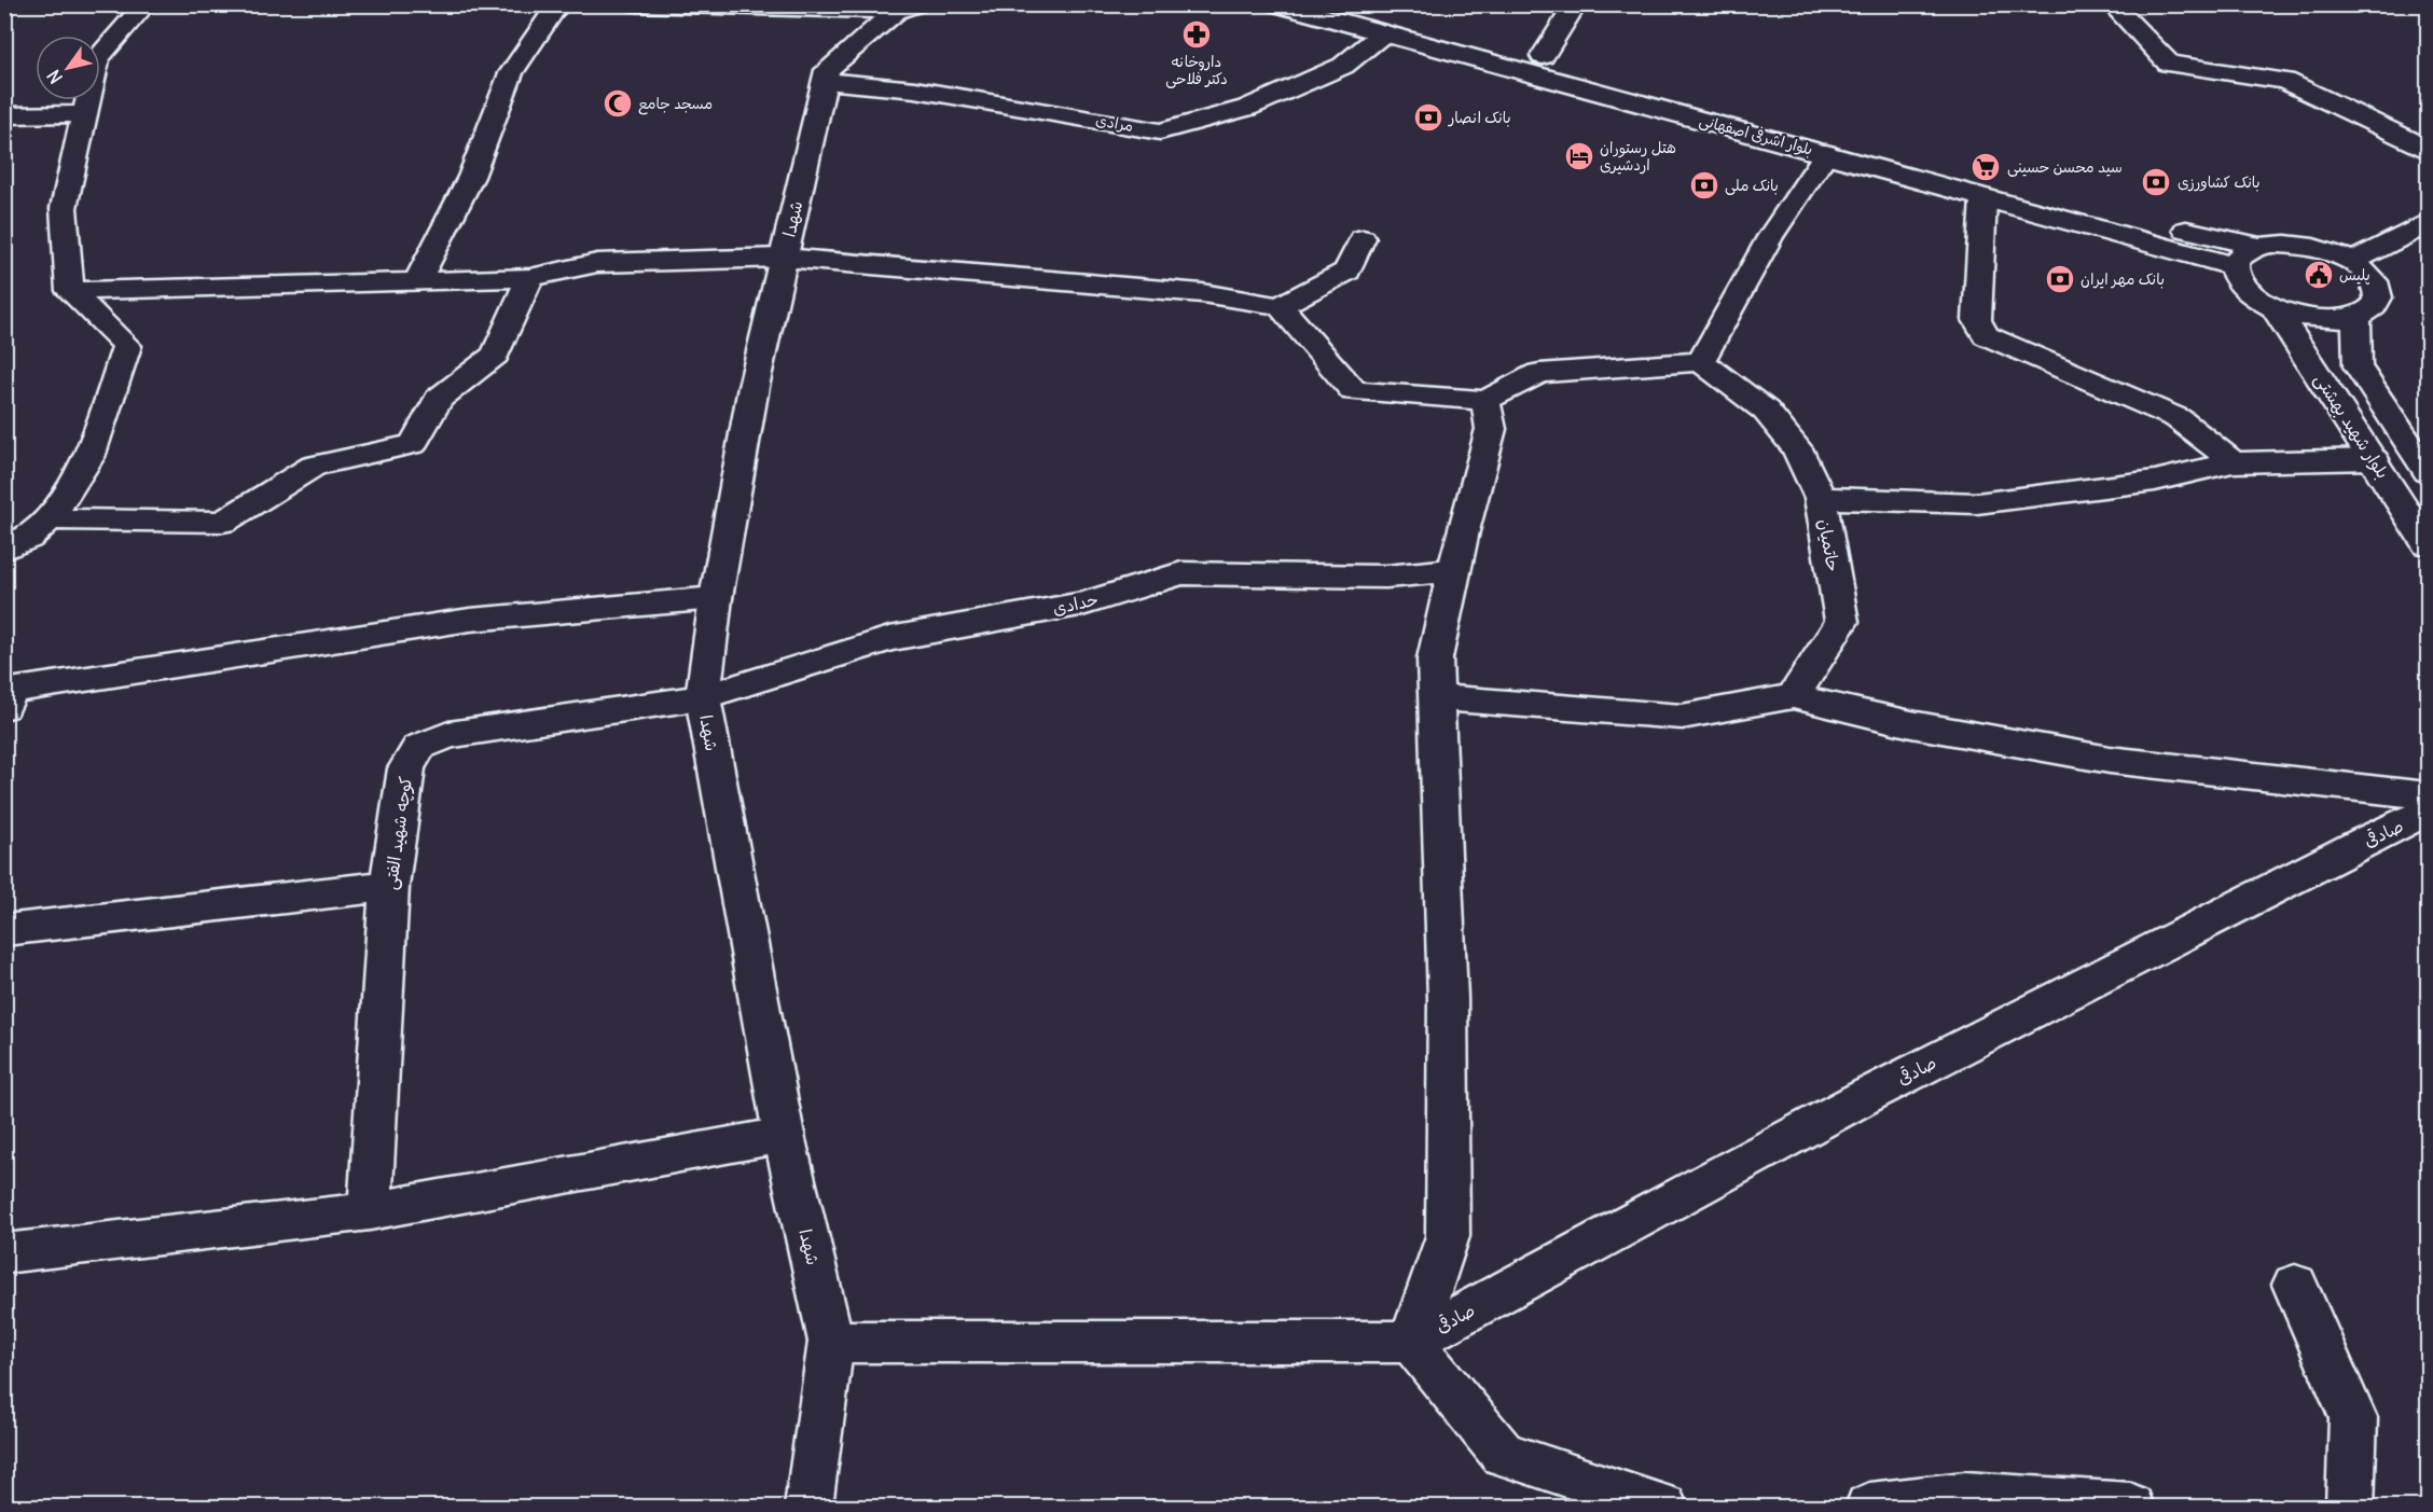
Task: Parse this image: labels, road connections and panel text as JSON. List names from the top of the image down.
{
  "streets": {
    "street": [
      "مرادی",
      "بلوار اشرفی اصفهانی",
      "شهدا",
      "بلوار شهید بهشتی",
      "حاتمیان",
      "حدادی",
      "کوچه شهید الفتی",
      "صادقی"
    ]
  },
  "crossings": [
    ["مرادی", "بلوار اشرفی اصفهانی"],
    ["مرادی", "شهدا"],
    ["شهدا", "حدادی"],
    ["شهدا", "کوچه شهید الفتی"],
    ["بلوار شهید بهشتی", "حاتمیان"],
    ["حدادی", "کوچه شهید الفتی"]
  ],
  "places": {
    "pharmacy": ["داروخانه دکتر فلاحی"],
    "mosque": ["مسجد جامع"],
    "bank": [
      "بانک انصار",
      "بانک کشاورزی",
      "بانک ملی",
      "بانک مهر ایران"
    ],
    "hotel": ["هتل رستوران اردشیری"],
    "supermarket": ["سید محسن حسینی"],
    "public building": ["پلیس"]
  },
  "north": "bottom left"
}
